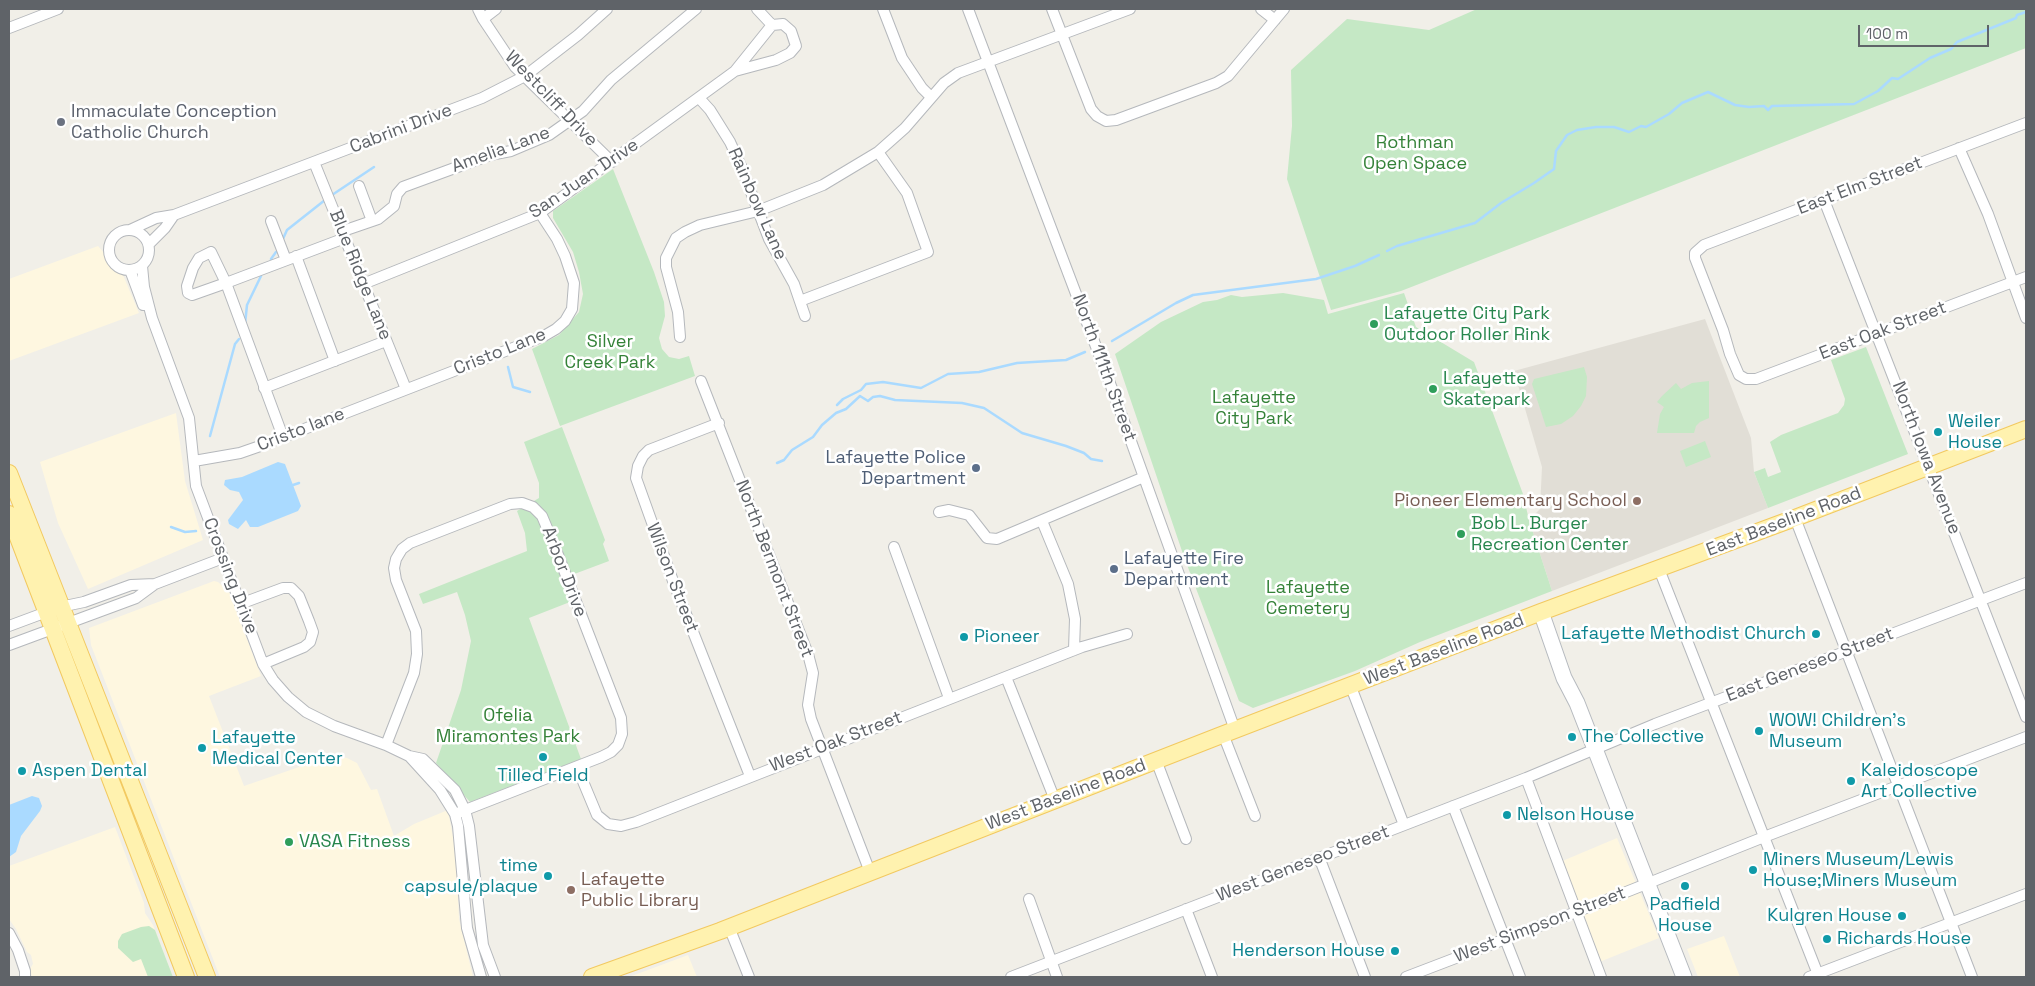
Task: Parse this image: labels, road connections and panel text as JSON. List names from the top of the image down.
{
  "streets": {
    "main road": ["East Baseline Road", "West Baseline Road"],
    "street": [
      "Westcliff Drive",
      "Cabrini Drive",
      "Amelia Lane",
      "San Juan Drive",
      "East Elm Street",
      "Rainbow Lane",
      "Blue Ridge Lane",
      "East Oak Street",
      "Cristo Lane",
      "North 111th Street",
      "Cristo lane",
      "North Iowa Avenue",
      "North Bermont Street",
      "Arbor Drive",
      "Crossing Drive",
      "Wilson Street",
      "East Geneseo Street",
      "West Oak Street",
      "West Geneseo Street",
      "West Simpson Street"
    ]
  },
  "crossings": [
    ["Westcliff Drive", "Cabrini Drive"],
    ["Westcliff Drive", "Amelia Lane"],
    ["Westcliff Drive", "San Juan Drive"],
    ["Cabrini Drive", "Blue Ridge Lane"],
    ["Cabrini Drive", "Crossing Drive"],
    ["Amelia Lane", "Blue Ridge Lane"],
    ["San Juan Drive", "Rainbow Lane"],
    ["San Juan Drive", "Blue Ridge Lane"],
    ["San Juan Drive", "Cristo Lane"],
    ["East Elm Street", "East Oak Street"],
    ["East Elm Street", "North Iowa Avenue"],
    ["Blue Ridge Lane", "Cristo Lane"],
    ["Blue Ridge Lane", "Cristo lane"],
    ["East Oak Street", "North Iowa Avenue"],
    ["Cristo Lane", "Cristo lane"],
    ["North 111th Street", "West Baseline Road"],
    ["Cristo lane", "Crossing Drive"],
    ["North Iowa Avenue", "East Baseline Road"],
    ["North Iowa Avenue", "East Geneseo Street"],
    ["East Baseline Road", "West Baseline Road"],
    ["North Bermont Street", "Wilson Street"],
    ["North Bermont Street", "West Baseline Road"],
    ["North Bermont Street", "West Oak Street"],
    ["Arbor Drive", "Crossing Drive"],
    ["Arbor Drive", "West Oak Street"],
    ["Wilson Street", "West Oak Street"],
    ["East Geneseo Street", "West Geneseo Street"]
  ],
  "parks": [
    "Rothman Open Space",
    "Silver Creek Park",
    "Lafayette City Park",
    "Lafayette Cemetery",
    "Ofelia Miramontes Park"
  ],
  "places": [
    "Immaculate Conception Catholic Church",
    "Lafayette City Park Outdoor Roller Rink",
    "Lafayette Skatepark",
    "Weiler House",
    "Lafayette Police Department",
    "Pioneer Elementary School",
    "Bob L. Burger Recreation Center",
    "Lafayette Fire Department",
    "Lafayette Methodist Church",
    "Pioneer",
    "WOW! Children's Museum",
    "The Collective",
    "Lafayette Medical Center",
    "Tilled Field",
    "Aspen Dental",
    "Kaleidoscope Art Collective",
    "Nelson House",
    "VASA Fitness",
    "Miners Museum/Lewis House;Miners Museum",
    "time capsule/plaque",
    "Padfield House",
    "Lafayette Public Library",
    "Kulgren House",
    "Richards House",
    "Henderson House"
  ],
  "scale_bar": "100 m"
}
